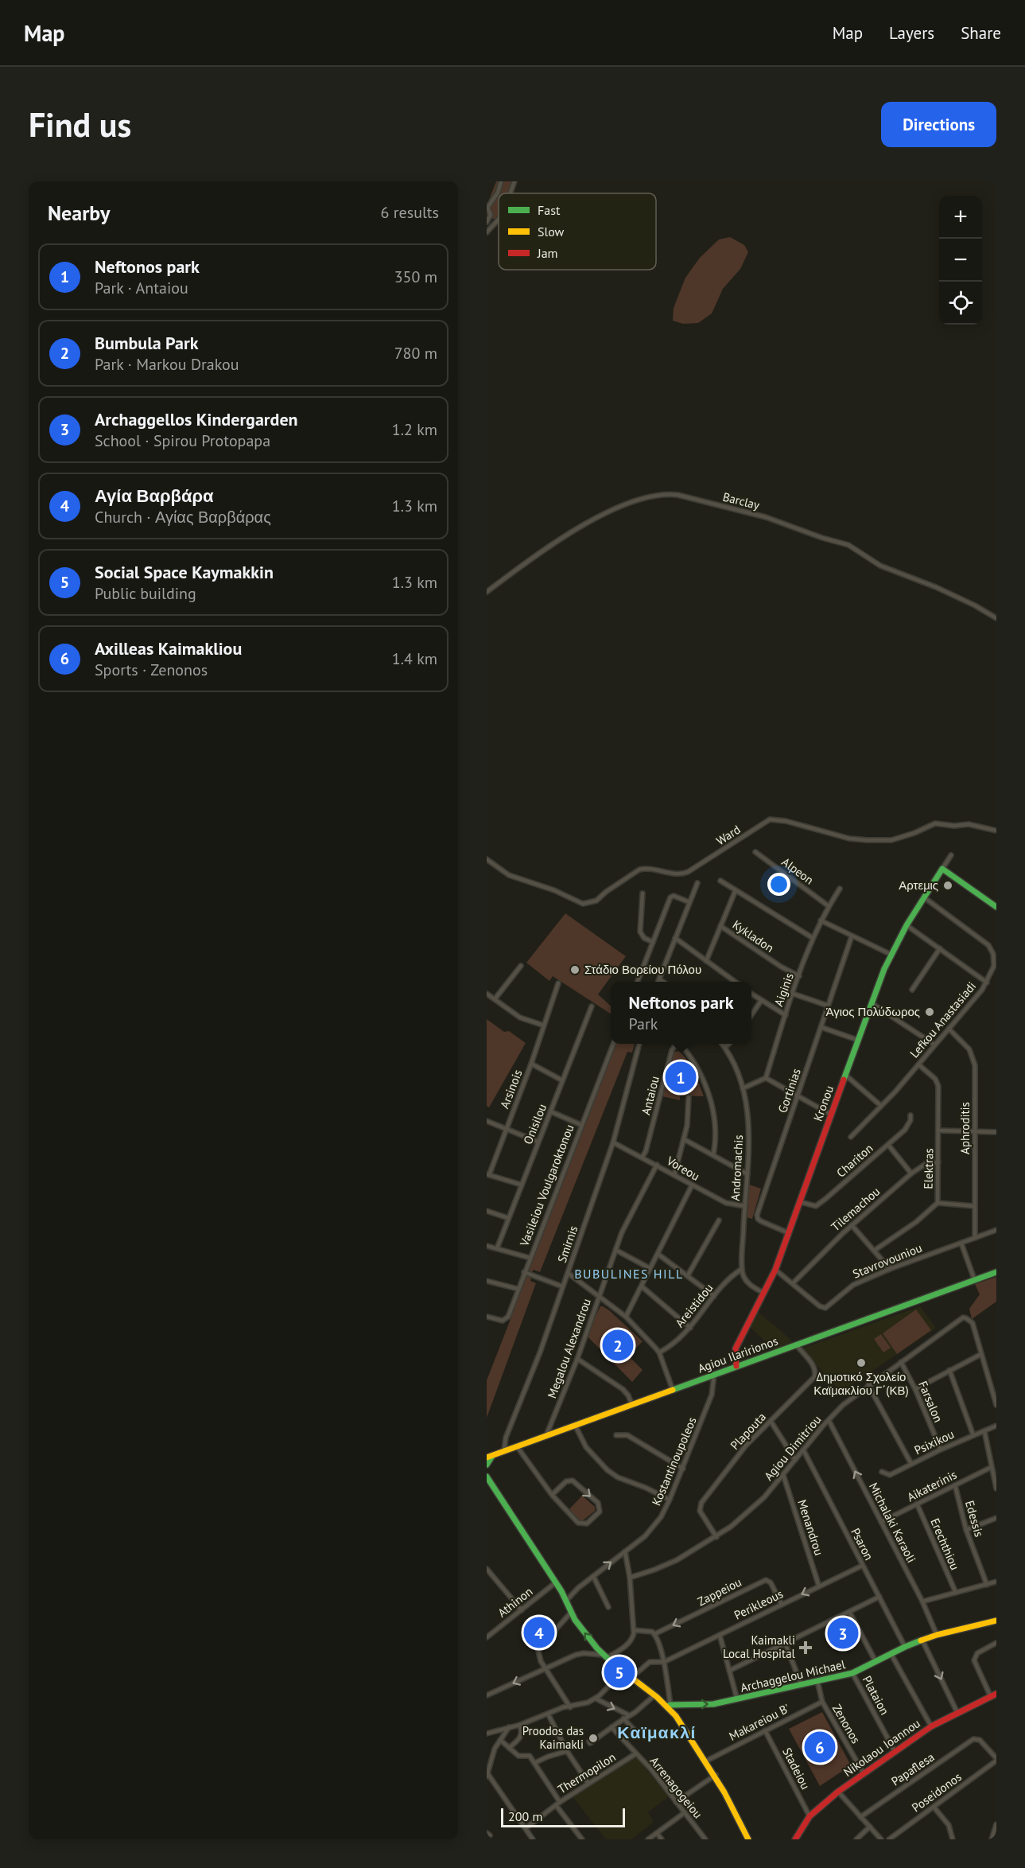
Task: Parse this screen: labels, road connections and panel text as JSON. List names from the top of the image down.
{
  "streets": {
    "street": [
      "Barclay",
      "Ward",
      "Alpeon",
      "Kykladon",
      "Aiginis",
      "Lefkou Anastasiadi",
      "Arsinois",
      "Gortinias",
      "Antaiou",
      "Kronou",
      "Onisilou",
      "Aphroditis",
      "Chariton",
      "Andromachis",
      "Voreou",
      "Elektras",
      "Vasileiou Voulgaroktonou",
      "Tilemachou",
      "Smirnis",
      "Stavrovouniou",
      "Areistidou",
      "Megalou Alexandrou",
      "Agiou Ilaririonos",
      "Farsalon",
      "Plapouta",
      "Psixikou",
      "Agiou Dimitriou",
      "Kostantinoupoleos",
      "Aikaterinis",
      "Edessis",
      "Michalaki Karaoli",
      "Menandrou",
      "Psaron",
      "Erechthiou",
      "Zappeiou",
      "Athinon",
      "Perikleous",
      "Archaggelou Michael",
      "Plataion",
      "Makareiou B'",
      "Zenonos",
      "Nikolaou Ioannou",
      "Stadeiou",
      "Papaflesa",
      "Thermopilon",
      "Arrenagogeiou",
      "Poseidonos"
    ]
  },
  "crossings": [
    ["Alpeon", "Aiginis"],
    ["Kykladon", "Aiginis"],
    ["Lefkou Anastasiadi", "Kronou"],
    ["Lefkou Anastasiadi", "Aphroditis"],
    ["Lefkou Anastasiadi", "Elektras"],
    ["Arsinois", "Onisilou"],
    ["Gortinias", "Kronou"],
    ["Antaiou", "Voreou"],
    ["Kronou", "Chariton"],
    ["Kronou", "Stavrovouniou"],
    ["Kronou", "Agiou Ilaririonos"],
    ["Aphroditis", "Stavrovouniou"],
    ["Andromachis", "Voreou"],
    ["Andromachis", "Areistidou"],
    ["Voreou", "Smirnis"],
    ["Voreou", "Megalou Alexandrou"],
    ["Elektras", "Tilemachou"],
    ["Tilemachou", "Stavrovouniou"],
    ["Smirnis", "Agiou Ilaririonos"],
    ["Megalou Alexandrou", "Agiou Ilaririonos"],
    ["Agiou Ilaririonos", "Plapouta"],
    ["Agiou Ilaririonos", "Kostantinoupoleos"],
    ["Farsalon", "Psixikou"],
    ["Farsalon", "Agiou Dimitriou"],
    ["Plapouta", "Agiou Dimitriou"],
    ["Agiou Dimitriou", "Michalaki Karaoli"],
    ["Agiou Dimitriou", "Menandrou"],
    ["Agiou Dimitriou", "Psaron"],
    ["Aikaterinis", "Edessis"],
    ["Aikaterinis", "Michalaki Karaoli"],
    ["Aikaterinis", "Erechthiou"],
    ["Michalaki Karaoli", "Archaggelou Michael"],
    ["Menandrou", "Perikleous"],
    ["Psaron", "Perikleous"],
    ["Psaron", "Archaggelou Michael"],
    ["Zappeiou", "Perikleous"],
    ["Archaggelou Michael", "Plataion"],
    ["Archaggelou Michael", "Zenonos"],
    ["Plataion", "Nikolaou Ioannou"],
    ["Makareiou B'", "Zenonos"],
    ["Makareiou B'", "Stadeiou"],
    ["Zenonos", "Nikolaou Ioannou"],
    ["Nikolaou Ioannou", "Stadeiou"],
    ["Papaflesa", "Poseidonos"],
    ["Thermopilon", "Arrenagogeiou"]
  ],
  "one_way": ["Michalaki Karaoli", "Zappeiou"],
  "districts": ["BUBULINES HILL", "Καϊμακλί"],
  "places": {
    "other": [
      "Αρτεμις",
      "Στάδιο Βορείου Πόλου",
      "Άγιος Πολύδωρος",
      "Δημοτικό Σχολείο Καϊμακλίου Γ΄(ΚΒ)",
      "Proodos das Kaimakli"
    ],
    "health": ["Kaimakli Local Hospital"]
  },
  "legend": ["Fast", "Slow", "Jam"],
  "scale_bar": "200 m",
  "page": {
    "header": "Map",
    "nav": ["Map", "Layers", "Share"],
    "buttons": "Directions",
    "title": "Find us",
    "heading": ["Nearby", "6 results"],
    "map_buttons": ["+", "−"],
    "list": [
      {
        "mark": "1",
        "name": "Neftonos park",
        "note": "Park · Antaiou",
        "value": "350 m"
      },
      {
        "mark": "2",
        "name": "Bumbula Park",
        "note": "Park · Markou Drakou",
        "value": "780 m"
      },
      {
        "mark": "3",
        "name": "Archaggellos Kindergarden",
        "note": "School · Spirou Protopapa",
        "value": "1.2 km"
      },
      {
        "mark": "4",
        "name": "Αγία Βαρβάρα",
        "note": "Church · Αγίας Βαρβάρας",
        "value": "1.3 km"
      },
      {
        "mark": "5",
        "name": "Social Space Kaymakkin",
        "note": "Public building",
        "value": "1.3 km"
      },
      {
        "mark": "6",
        "name": "Axilleas Kaimakliou",
        "note": "Sports · Zenonos",
        "value": "1.4 km"
      }
    ],
    "popup": ["Neftonos park", "Park"],
    "pins": [
      "1",
      "2",
      "4",
      "3",
      "5",
      "6"
    ],
    "scale": "200 m"
  }
}
